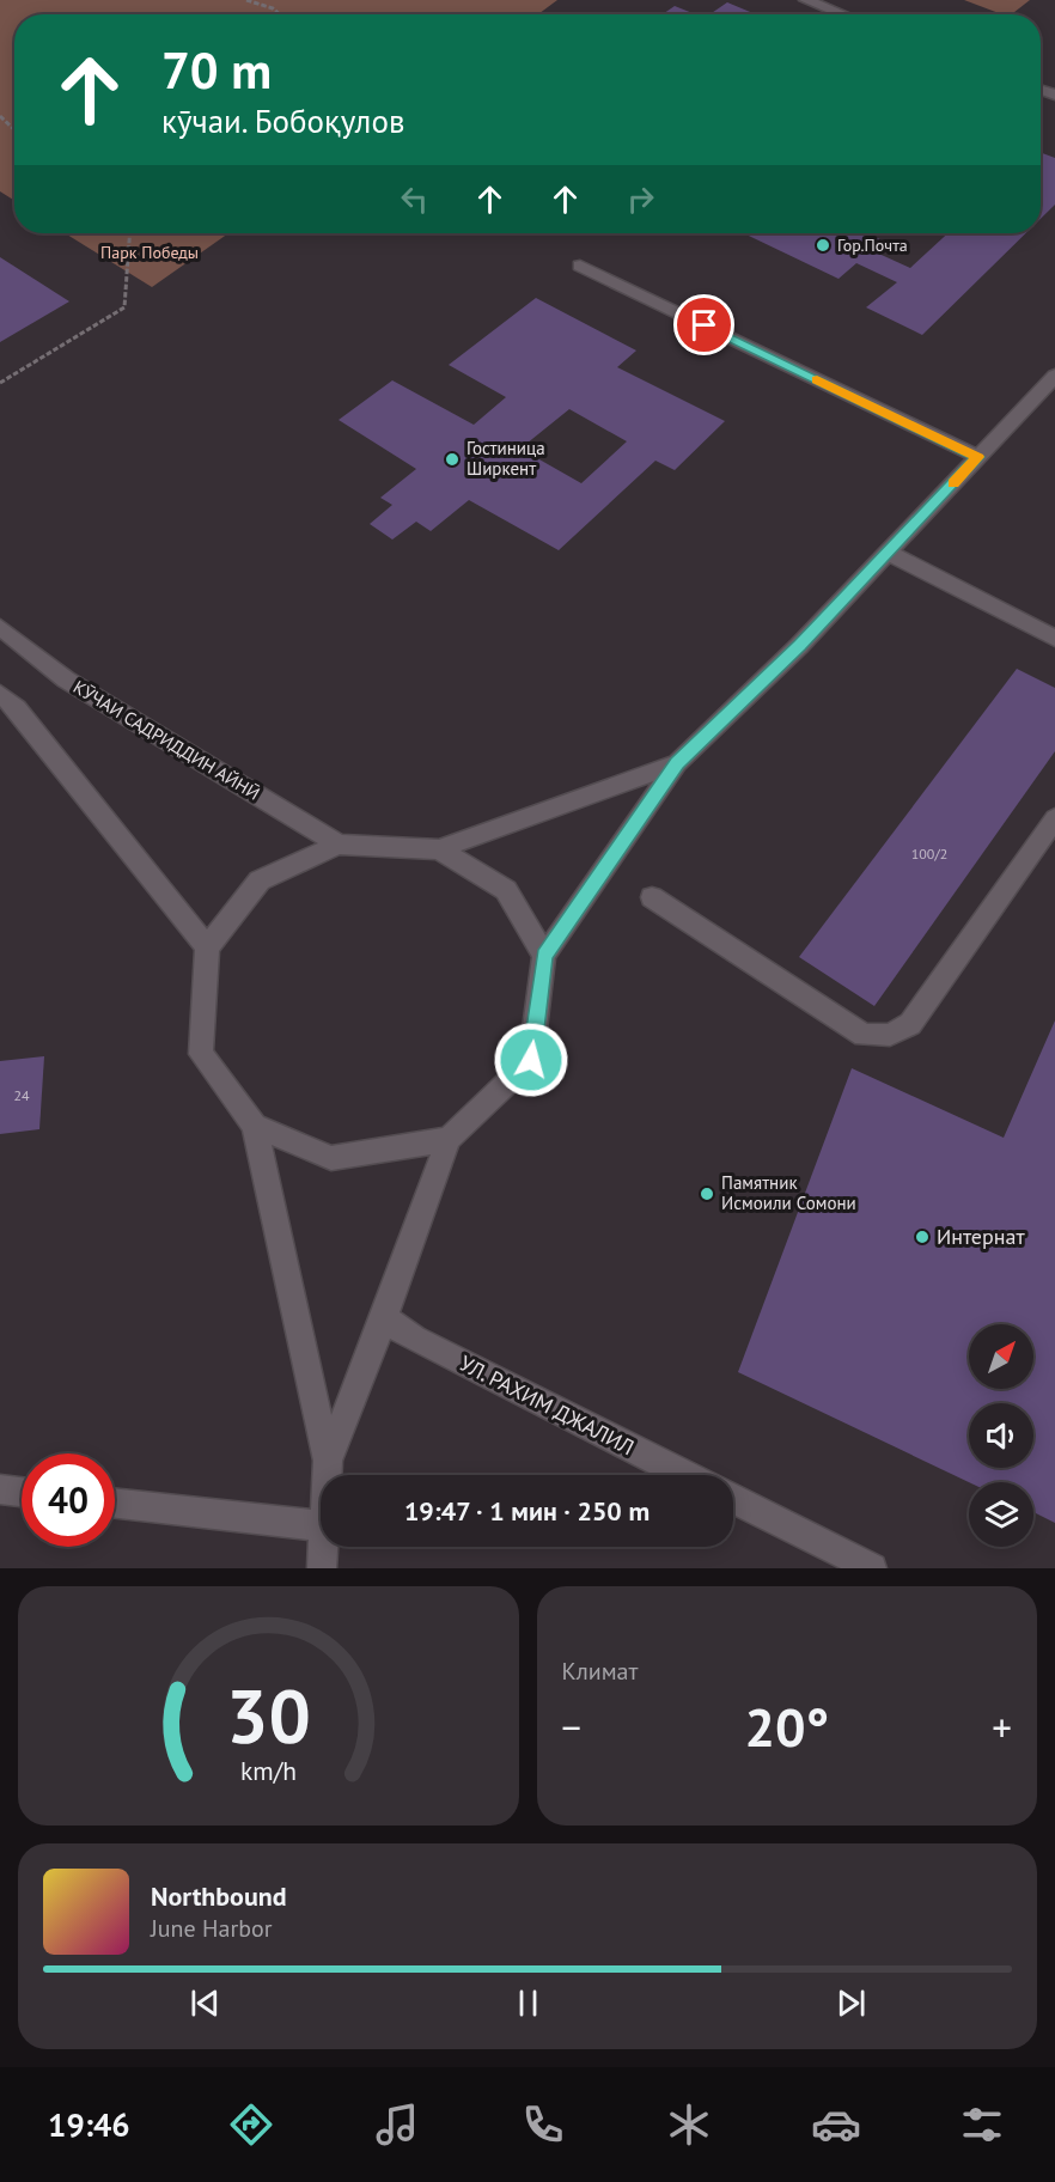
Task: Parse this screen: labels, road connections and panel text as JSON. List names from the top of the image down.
{
  "streets": {
    "street": ["КӮЧАИ САДРИДДИН АЙНӢ", "УЛ. РАХИМ ДЖАЛИЛ"]
  },
  "parks": ["Парк Победы"],
  "places": [
    "Гор.Почта",
    "Гостиница Ширкент",
    "Памятник Исмоили Сомони",
    "Интернат"
  ],
  "house_numbers": ["100/2", "24"],
  "north": "top right",
  "page": {
    "turn": ["70 m", "кӯчаи. Бобоқулов"],
    "limit": "40",
    "trip": "19:47 · 1 мин · 250 m",
    "tile": "Климат",
    "heat": ["−", "20°", "+"],
    "song": ["Northbound", "June Harbor"],
    "tabs": "19:46",
    "gauge": ["30", "km/h"]
  }
}
